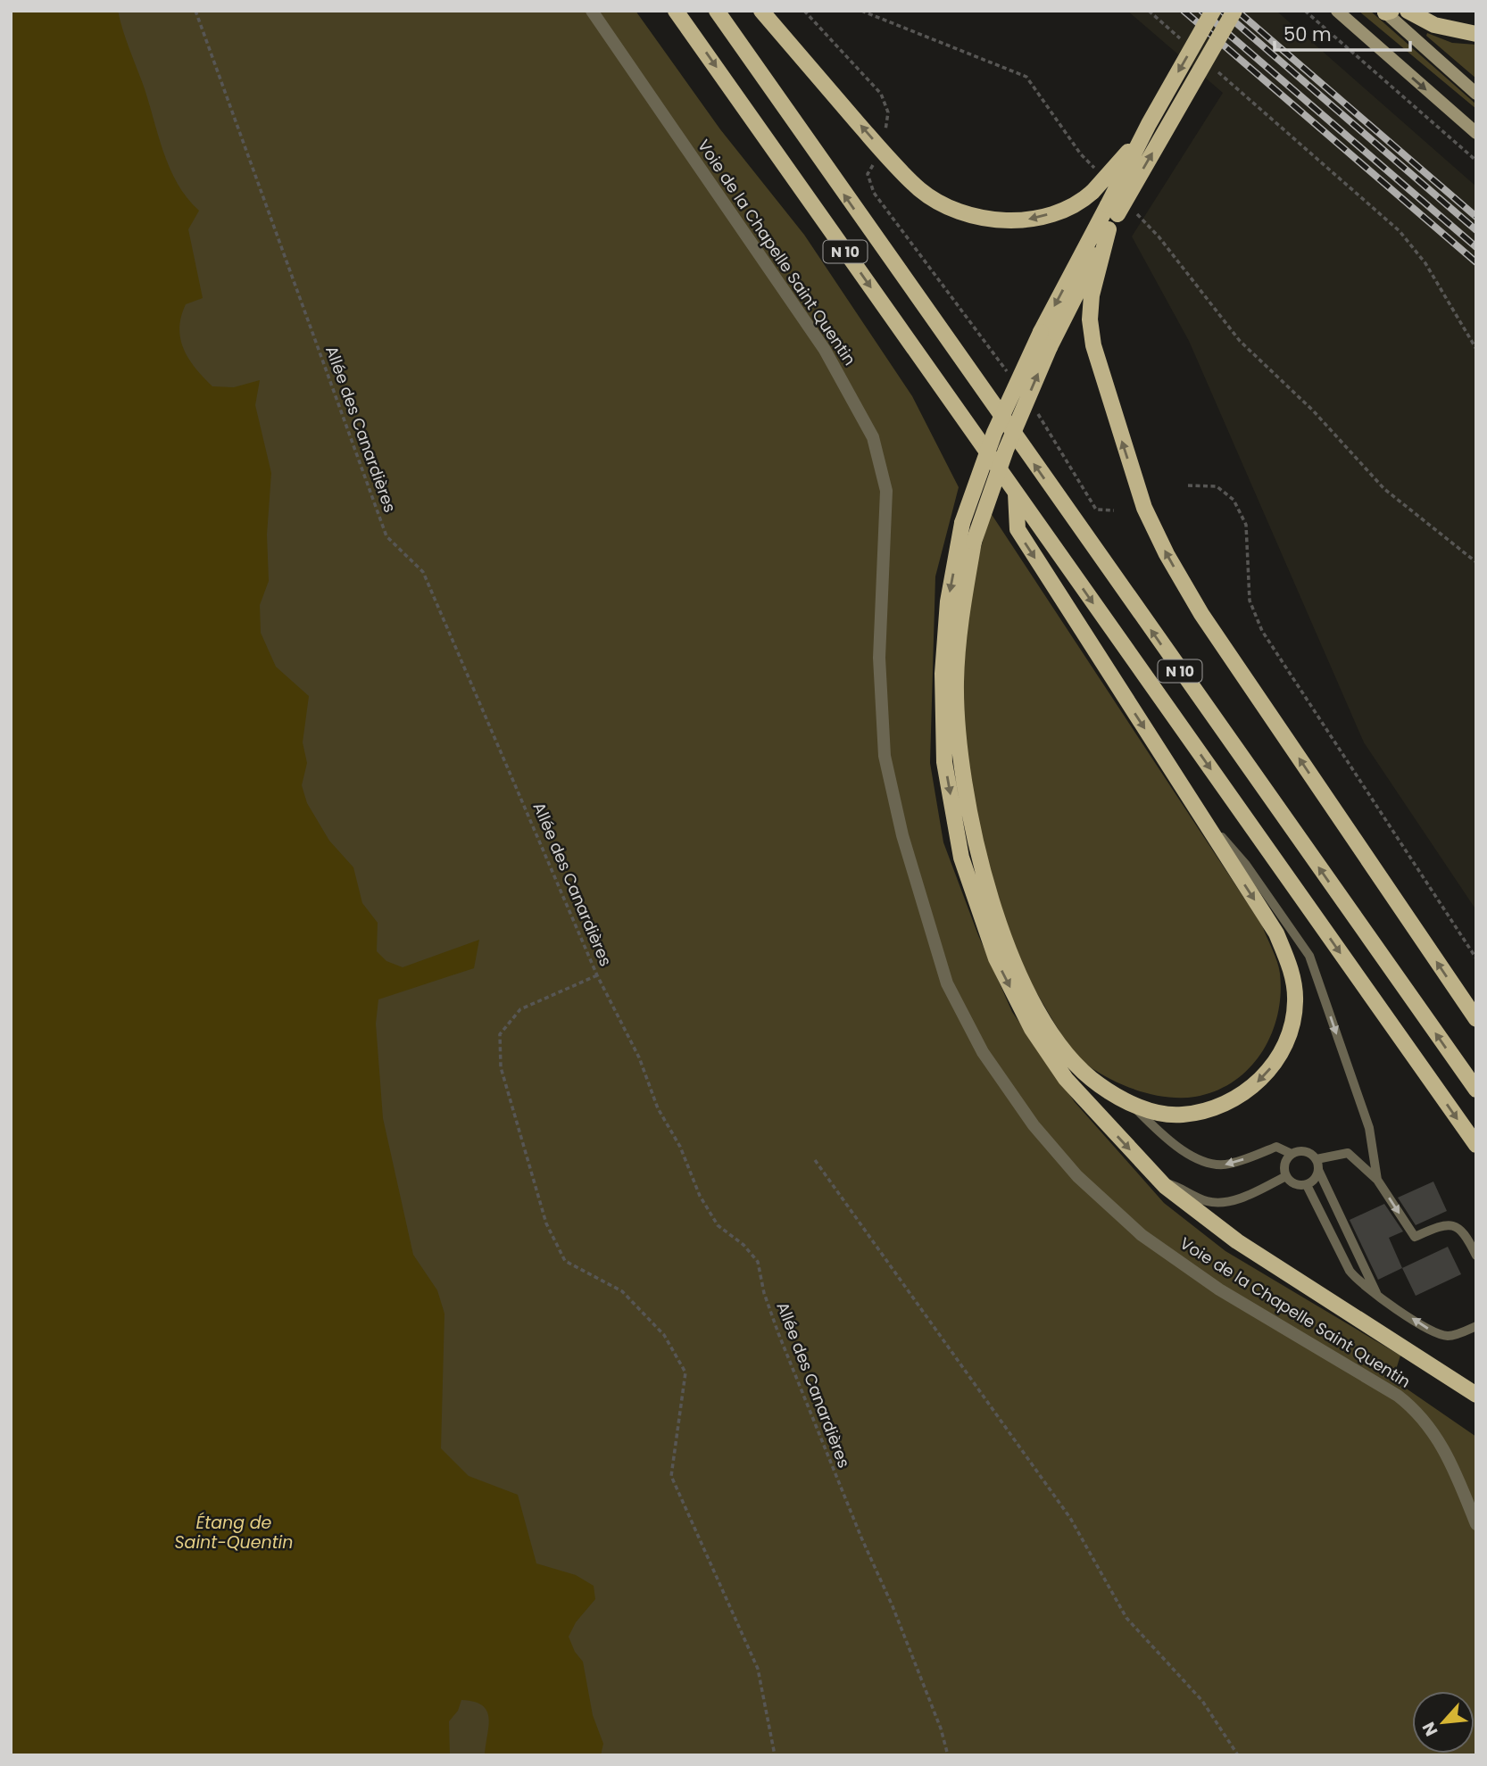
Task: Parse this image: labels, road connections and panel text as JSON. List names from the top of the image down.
{
  "streets": {
    "main road": ["N 10"],
    "street": ["Voie de la Chapelle Saint Quentin"],
    "path": ["Allée des Canardières"]
  },
  "water": ["Étang de Saint-Quentin"],
  "scale_bar": "50 m",
  "north": "bottom left"
}
